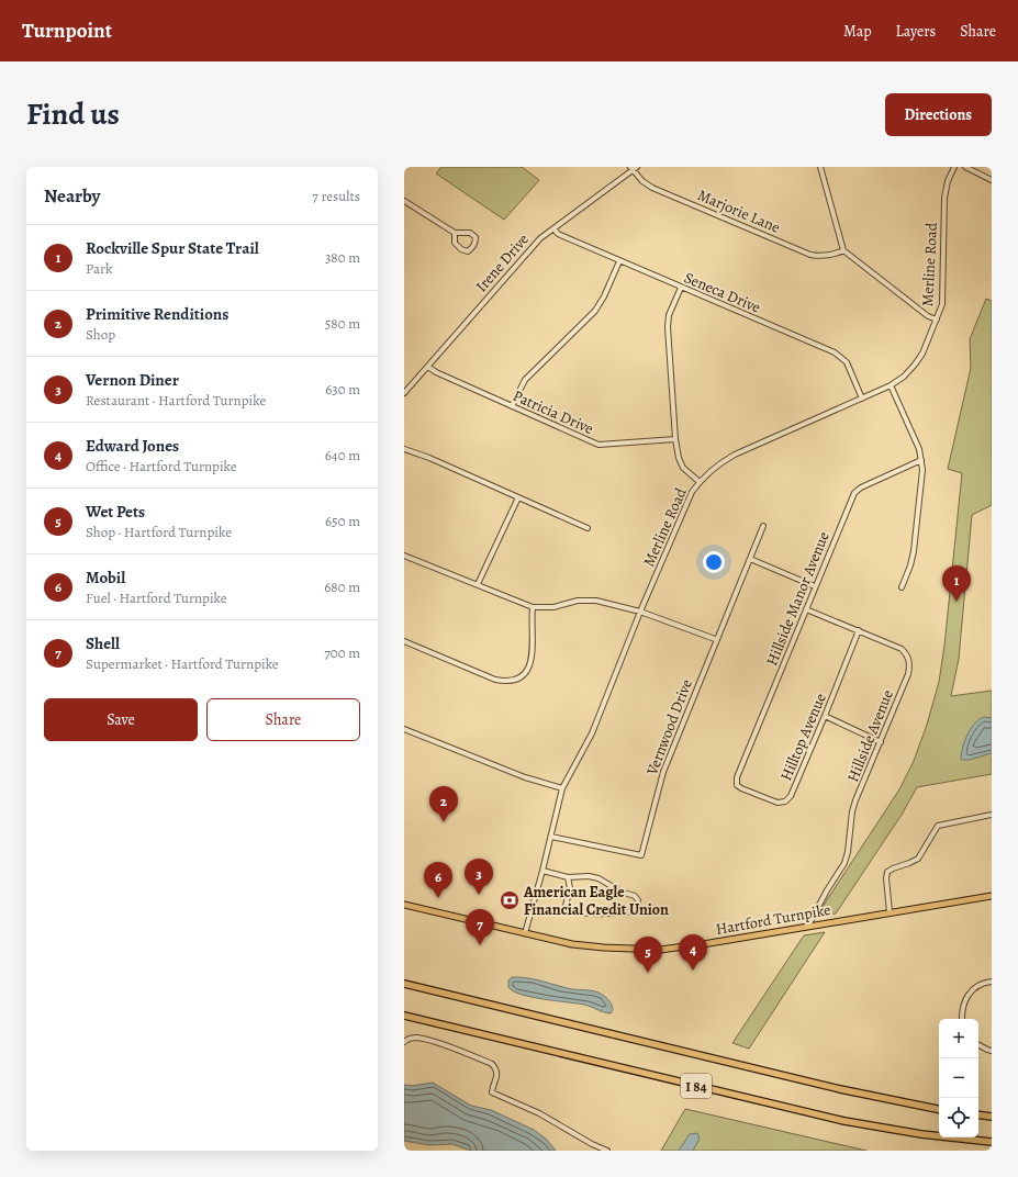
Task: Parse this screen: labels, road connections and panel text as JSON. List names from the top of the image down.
{
  "streets": {
    "highway": ["I 84"],
    "main road": ["Hartford Turnpike"],
    "street": [
      "Marjorie Lane",
      "Irene Drive",
      "Merline Road",
      "Seneca Drive",
      "Patricia Drive",
      "Hillside Manor Avenue",
      "Vernwood Drive",
      "Hillside Avenue",
      "Hilltop Avenue"
    ]
  },
  "crossings": [
    ["Marjorie Lane", "Irene Drive"],
    ["Irene Drive", "Seneca Drive"],
    ["Irene Drive", "Patricia Drive"],
    ["Merline Road", "Seneca Drive"],
    ["Merline Road", "Vernwood Drive"],
    ["Merline Road", "Hartford Turnpike"],
    ["Hillside Manor Avenue", "Hillside Avenue"],
    ["Hillside Manor Avenue", "Hilltop Avenue"],
    ["Hillside Avenue", "Hilltop Avenue"],
    ["Hillside Avenue", "Hartford Turnpike"]
  ],
  "places": {
    "bank": ["American Eagle Financial Credit Union"]
  },
  "page": {
    "header": "Turnpoint",
    "nav": ["Map", "Layers", "Share"],
    "title": "Find us",
    "buttons": [
      "Directions",
      ["Save", "Share"]
    ],
    "heading": ["Nearby", "7 results"],
    "list": [
      {
        "mark": "1",
        "name": "Rockville Spur State Trail",
        "note": "Park",
        "value": "380 m"
      },
      {
        "mark": "2",
        "name": "Primitive Renditions",
        "note": "Shop",
        "value": "580 m"
      },
      {
        "mark": "3",
        "name": "Vernon Diner",
        "note": "Restaurant · Hartford Turnpike",
        "value": "630 m"
      },
      {
        "mark": "4",
        "name": "Edward Jones",
        "note": "Office · Hartford Turnpike",
        "value": "640 m"
      },
      {
        "mark": "5",
        "name": "Wet Pets",
        "note": "Shop · Hartford Turnpike",
        "value": "650 m"
      },
      {
        "mark": "6",
        "name": "Mobil",
        "note": "Fuel · Hartford Turnpike",
        "value": "680 m"
      },
      {
        "mark": "7",
        "name": "Shell",
        "note": "Supermarket · Hartford Turnpike",
        "value": "700 m"
      }
    ],
    "pins": [
      "1",
      "2",
      "3",
      "6",
      "7",
      "4",
      "5"
    ],
    "map_buttons": ["+", "−"]
  }
}
